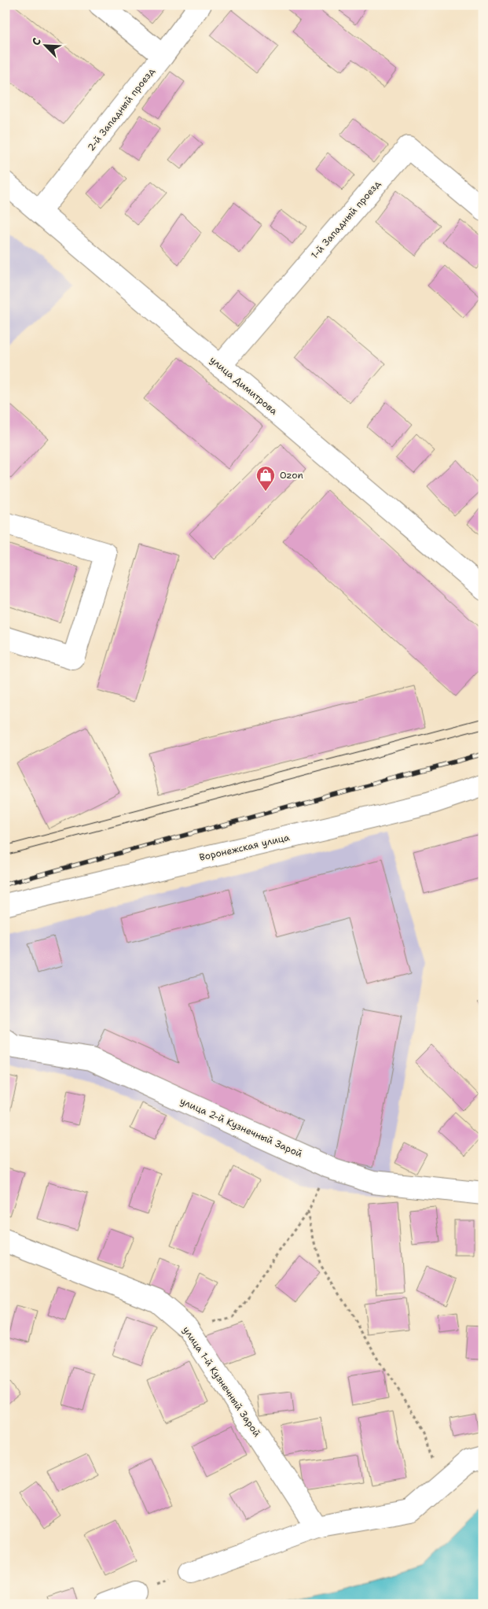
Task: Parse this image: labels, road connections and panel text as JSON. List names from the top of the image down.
{
  "streets": {
    "street": [
      "2-й Западный проезд",
      "1-й Западный проезд",
      "улица Димитрова",
      "Воронежская улица",
      "улица 2-й Кузнечный Зарой",
      "улица 1-й Кузнечный Зарой"
    ]
  },
  "crossings": [
    ["2-й Западный проезд", "улица Димитрова"],
    ["1-й Западный проезд", "улица Димитрова"]
  ],
  "places": {
    "shop": ["Ozon"]
  },
  "north": "top left"
}
